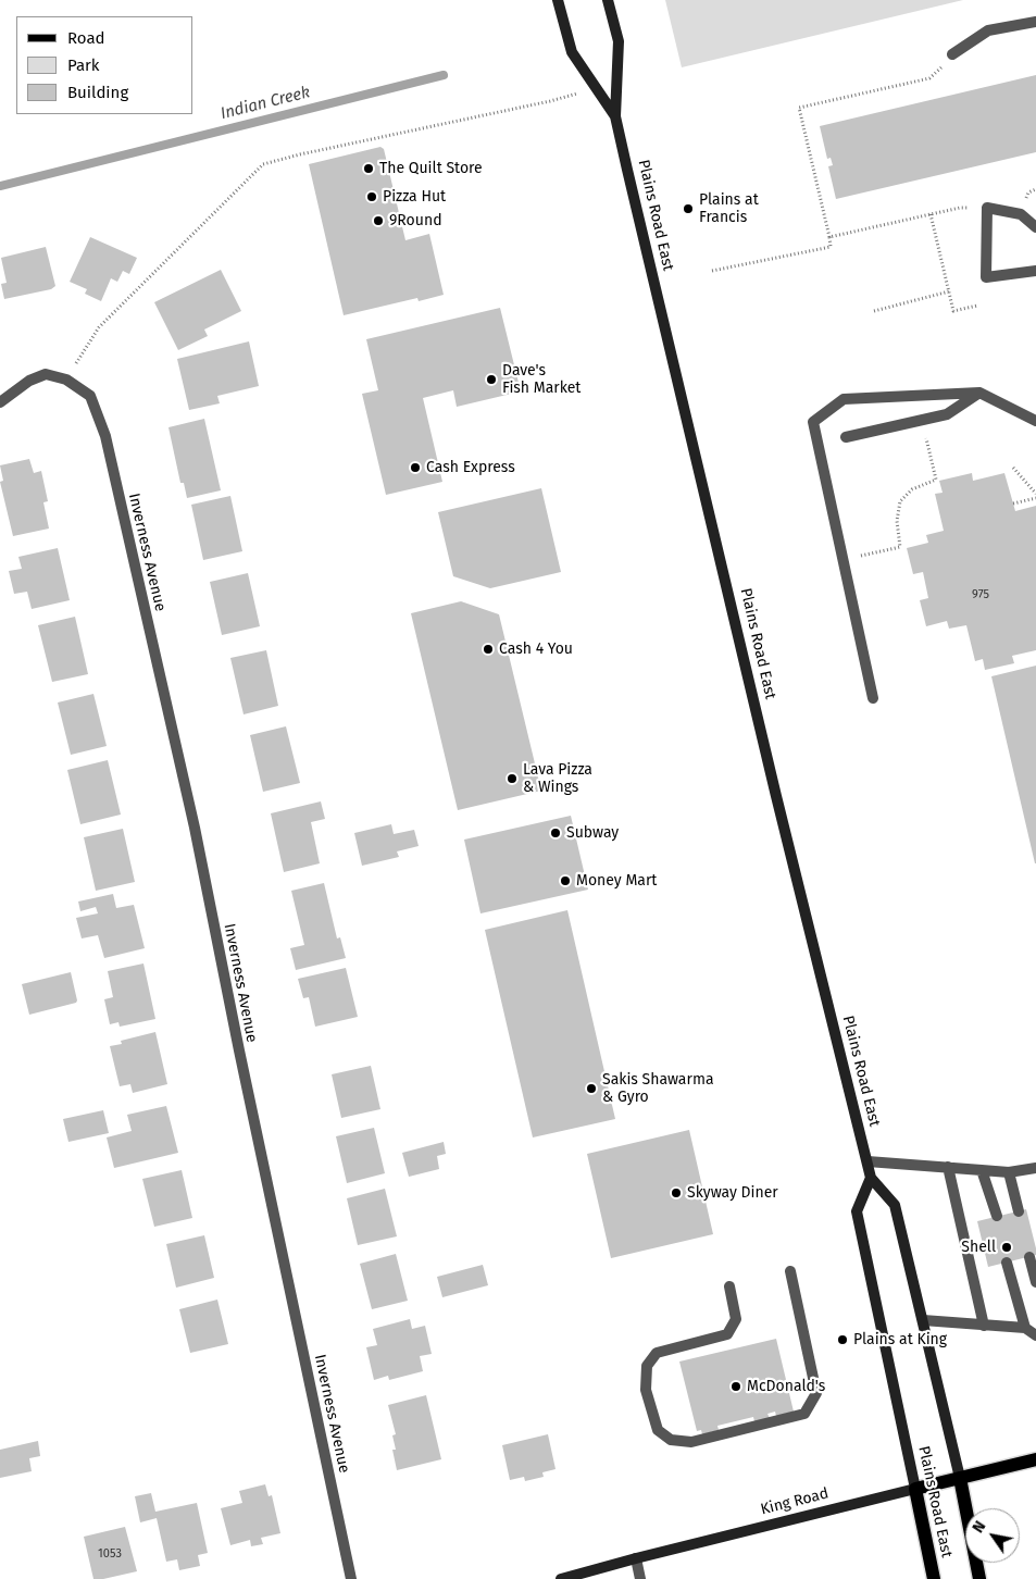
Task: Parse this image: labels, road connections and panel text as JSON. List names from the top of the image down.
{
  "streets": {
    "main road": ["Plains Road East", "King Road"],
    "street": ["Inverness Avenue"]
  },
  "crossings": [
    ["Plains Road East", "King Road"]
  ],
  "water": ["Indian Creek"],
  "places": [
    "The Quilt Store",
    "Pizza Hut",
    "Plains at Francis",
    "9Round",
    "Dave's Fish Market",
    "Cash Express",
    "Cash 4 You",
    "Lava Pizza & Wings",
    "Subway",
    "Money Mart",
    "Sakis Shawarma & Gyro",
    "Skyway Diner",
    "Shell",
    "Plains at King",
    "McDonald's"
  ],
  "house_numbers": ["975", "1053"],
  "legend": ["Road", "Park", "Building"],
  "north": "top left"
}
